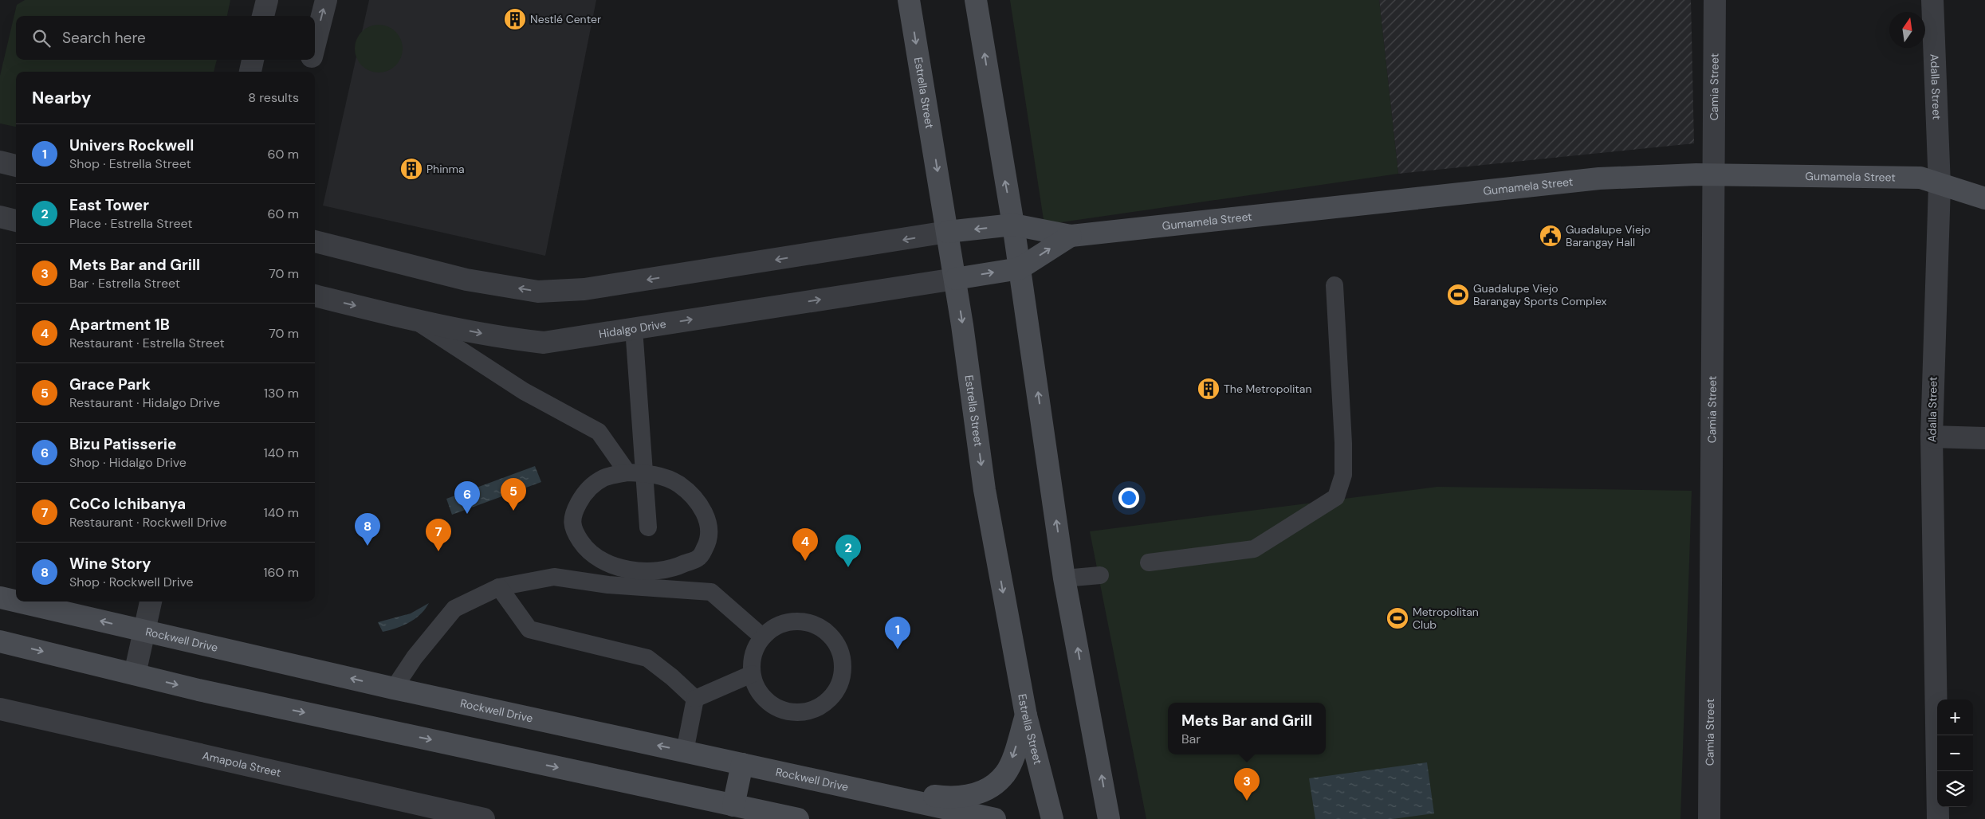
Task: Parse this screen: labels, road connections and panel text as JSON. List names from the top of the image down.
{
  "streets": {
    "main road": ["Estrella Street", "Gumamela Street", "Rockwell Drive"],
    "street": [
      "Camia Street",
      "Adalla Street",
      "Hidalgo Drive",
      "Amapola Street"
    ]
  },
  "crossings": [
    ["Camia Street", "Gumamela Street"],
    ["Adalla Street", "Gumamela Street"],
    ["Estrella Street", "Gumamela Street"],
    ["Estrella Street", "Hidalgo Drive"],
    ["Gumamela Street", "Hidalgo Drive"]
  ],
  "places": {
    "building": ["Nestlé Center", "Phinma", "The Metropolitan"],
    "public building": ["Guadalupe Viejo Barangay Hall"],
    "sports": ["Guadalupe Viejo Barangay Sports Complex", "Metropolitan Club"]
  },
  "north": "top",
  "page": {
    "search": "Search here",
    "heading": ["Nearby", "8 results"],
    "list": [
      {
        "mark": "1",
        "name": "Univers Rockwell",
        "note": "Shop · Estrella Street",
        "value": "60 m"
      },
      {
        "mark": "2",
        "name": "East Tower",
        "note": "Place · Estrella Street",
        "value": "60 m"
      },
      {
        "mark": "3",
        "name": "Mets Bar and Grill",
        "note": "Bar · Estrella Street",
        "value": "70 m"
      },
      {
        "mark": "4",
        "name": "Apartment 1B",
        "note": "Restaurant · Estrella Street",
        "value": "70 m"
      },
      {
        "mark": "5",
        "name": "Grace Park",
        "note": "Restaurant · Hidalgo Drive",
        "value": "130 m"
      },
      {
        "mark": "6",
        "name": "Bizu Patisserie",
        "note": "Shop · Hidalgo Drive",
        "value": "140 m"
      },
      {
        "mark": "7",
        "name": "CoCo Ichibanya",
        "note": "Restaurant · Rockwell Drive",
        "value": "140 m"
      },
      {
        "mark": "8",
        "name": "Wine Story",
        "note": "Shop · Rockwell Drive",
        "value": "160 m"
      }
    ],
    "pins": [
      "5",
      "6",
      "8",
      "7",
      "4",
      "2",
      "1",
      "3"
    ],
    "map_buttons": ["+", "−"],
    "popup": ["Mets Bar and Grill", "Bar"]
  }
}
